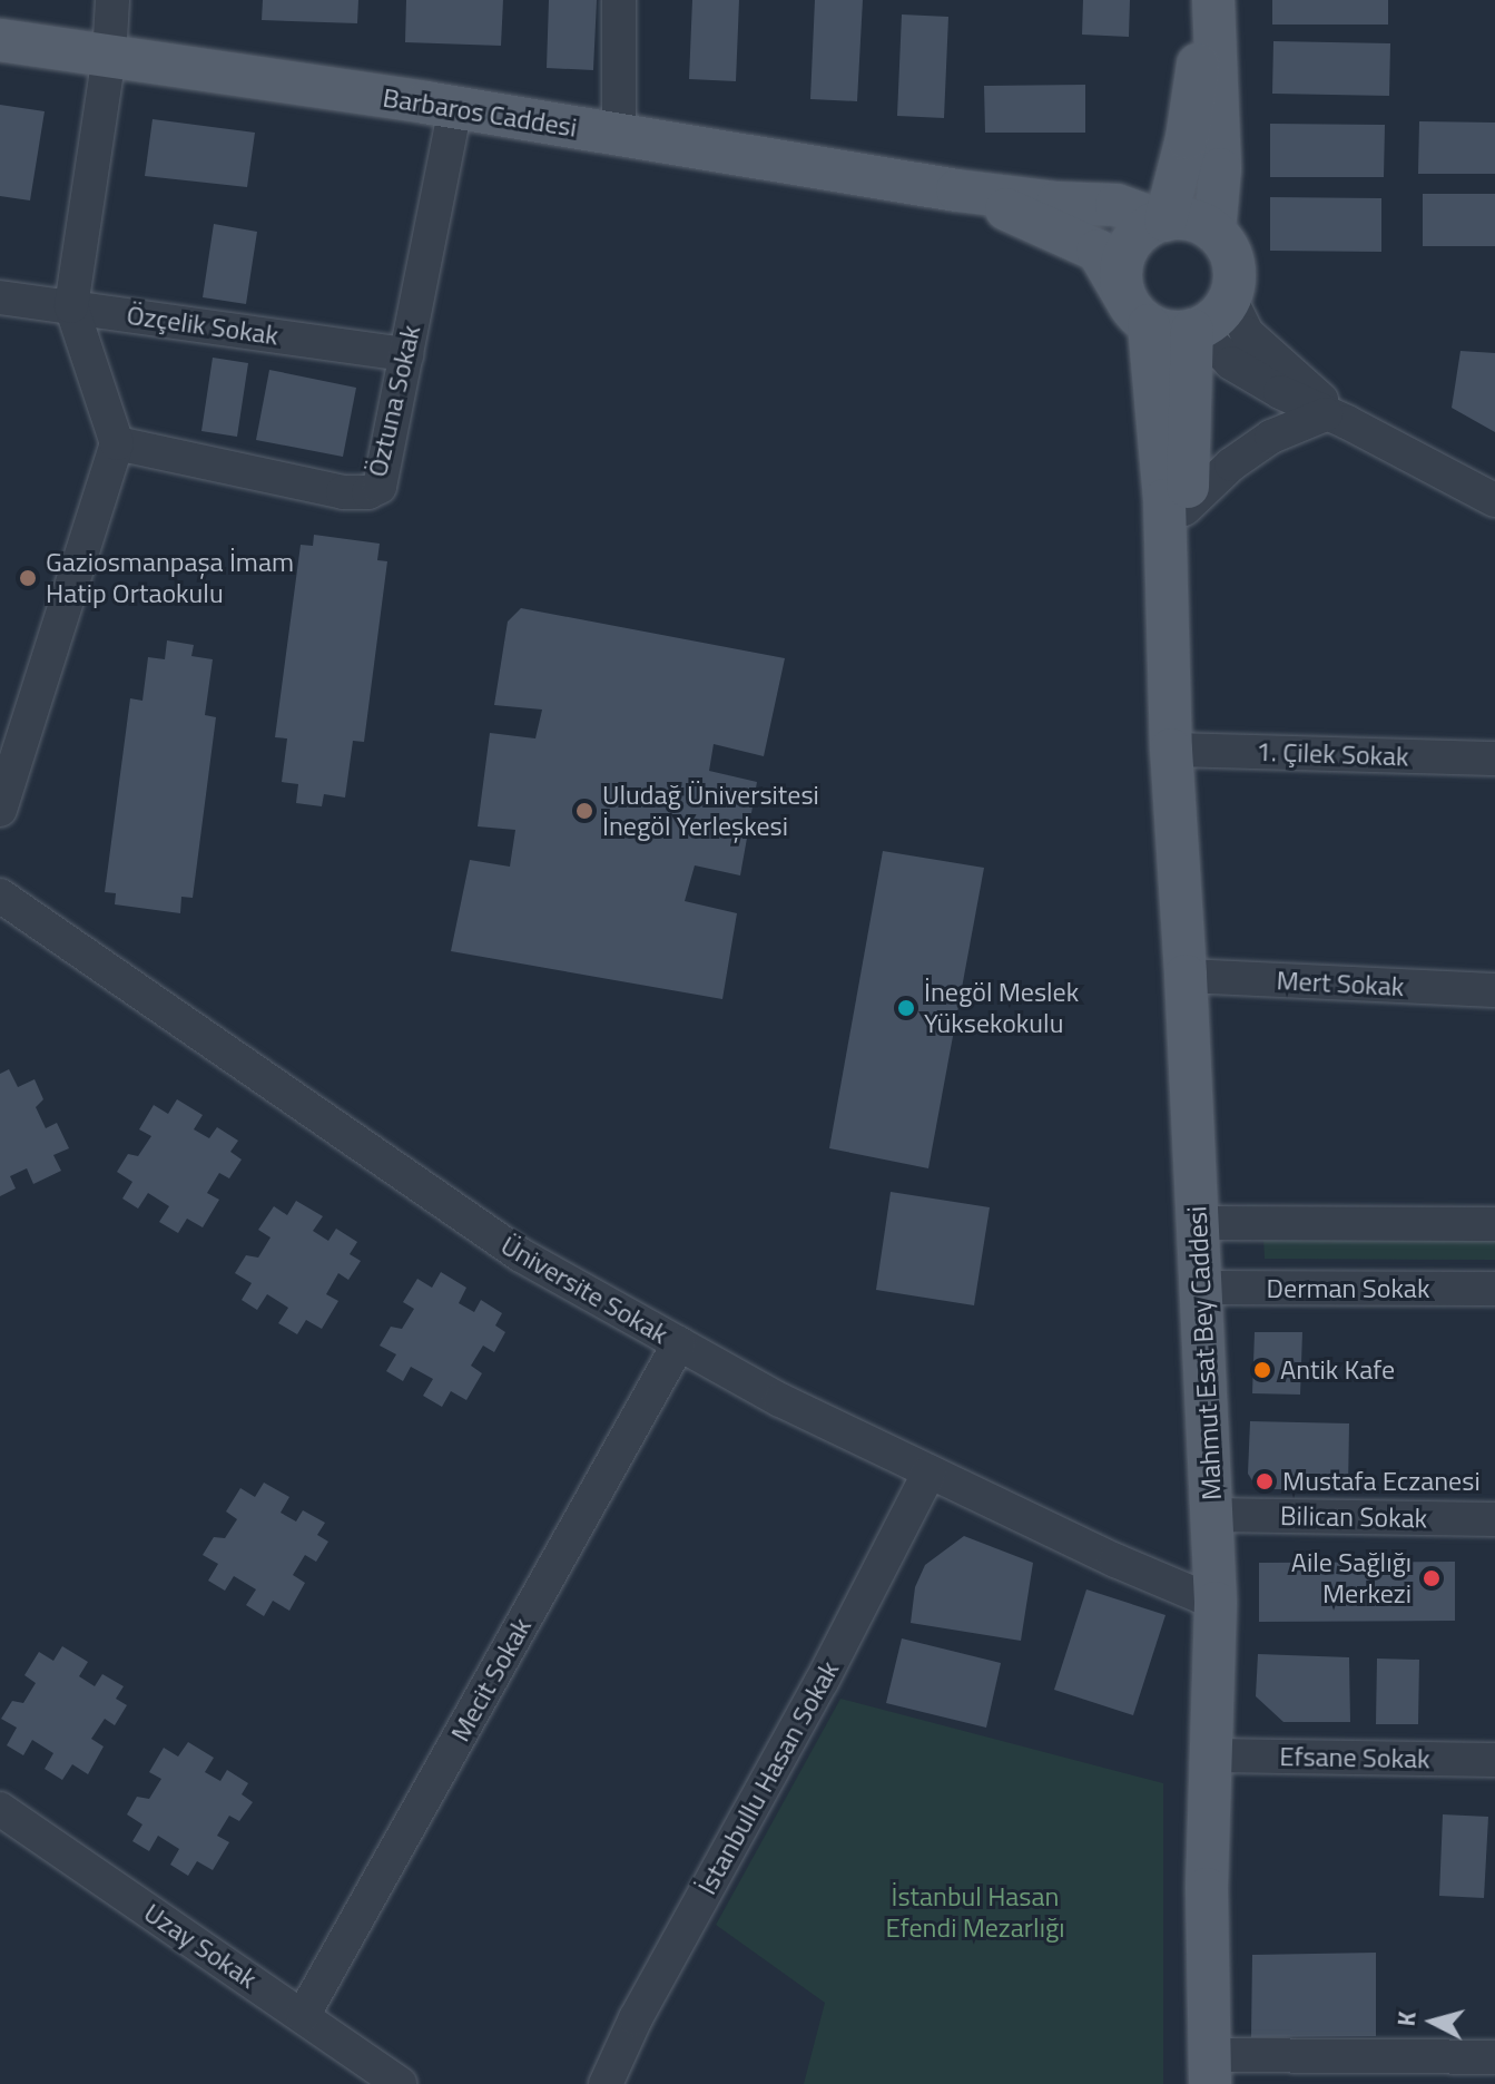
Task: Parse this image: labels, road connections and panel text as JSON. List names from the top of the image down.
{
  "streets": {
    "main road": ["Barbaros Caddesi", "Mahmut Esat Bey Caddesi"],
    "street": [
      "Özçelik Sokak",
      "Öztuna Sokak",
      "1. Çilek Sokak",
      "Mert Sokak",
      "Derman Sokak",
      "Üniversite Sokak",
      "Bilican Sokak",
      "Mecit Sokak",
      "Efsane Sokak",
      "İstanbullu Hasan Sokak",
      "Uzay Sokak"
    ]
  },
  "crossings": [
    ["Barbaros Caddesi", "Öztuna Sokak"],
    ["Özçelik Sokak", "Öztuna Sokak"],
    ["1. Çilek Sokak", "Mahmut Esat Bey Caddesi"],
    ["Mert Sokak", "Mahmut Esat Bey Caddesi"],
    ["Derman Sokak", "Mahmut Esat Bey Caddesi"],
    ["Üniversite Sokak", "Mahmut Esat Bey Caddesi"],
    ["Üniversite Sokak", "Mecit Sokak"],
    ["Üniversite Sokak", "İstanbullu Hasan Sokak"],
    ["Mahmut Esat Bey Caddesi", "Bilican Sokak"],
    ["Mahmut Esat Bey Caddesi", "Efsane Sokak"],
    ["Mecit Sokak", "Uzay Sokak"]
  ],
  "parks": ["İstanbul Hasan Efendi Mezarlığı"],
  "places": [
    "Gaziosmanpaşa İmam Hatip Ortaokulu",
    "Uludağ Üniversitesi İnegöl Yerleşkesi",
    "İnegöl Meslek Yüksekokulu",
    "Antik Kafe",
    "Mustafa Eczanesi",
    "Aile Sağlığı Merkezi"
  ],
  "north": "left"
}
